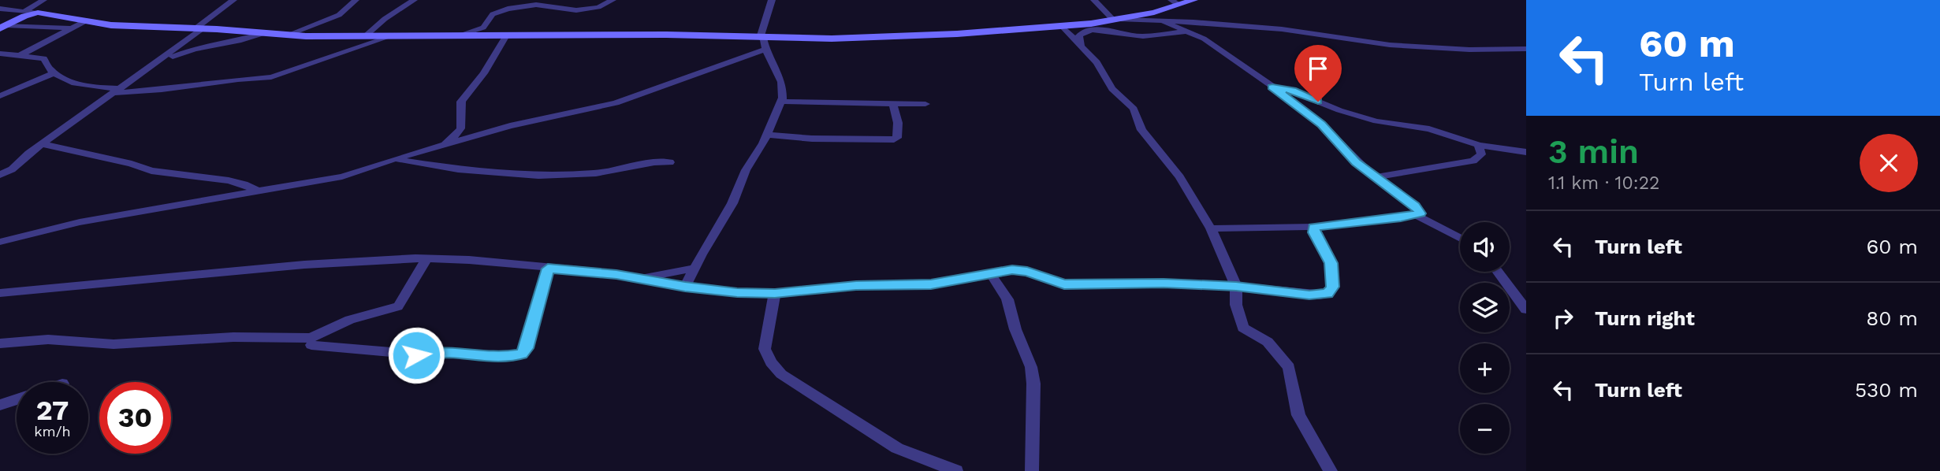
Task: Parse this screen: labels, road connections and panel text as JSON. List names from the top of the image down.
{
  "page": {
    "turn": ["60 m", "Turn left"],
    "heading": ["3 min", "1.1 km · 10:22"],
    "list": [
      {
        "name": "Turn left",
        "value": "60 m"
      },
      {
        "name": "Turn right",
        "value": "80 m"
      },
      {
        "name": "Turn left",
        "value": "530 m"
      }
    ],
    "map_buttons": ["+", "−"],
    "speed": "27 km/h",
    "limit": "30"
  }
}
